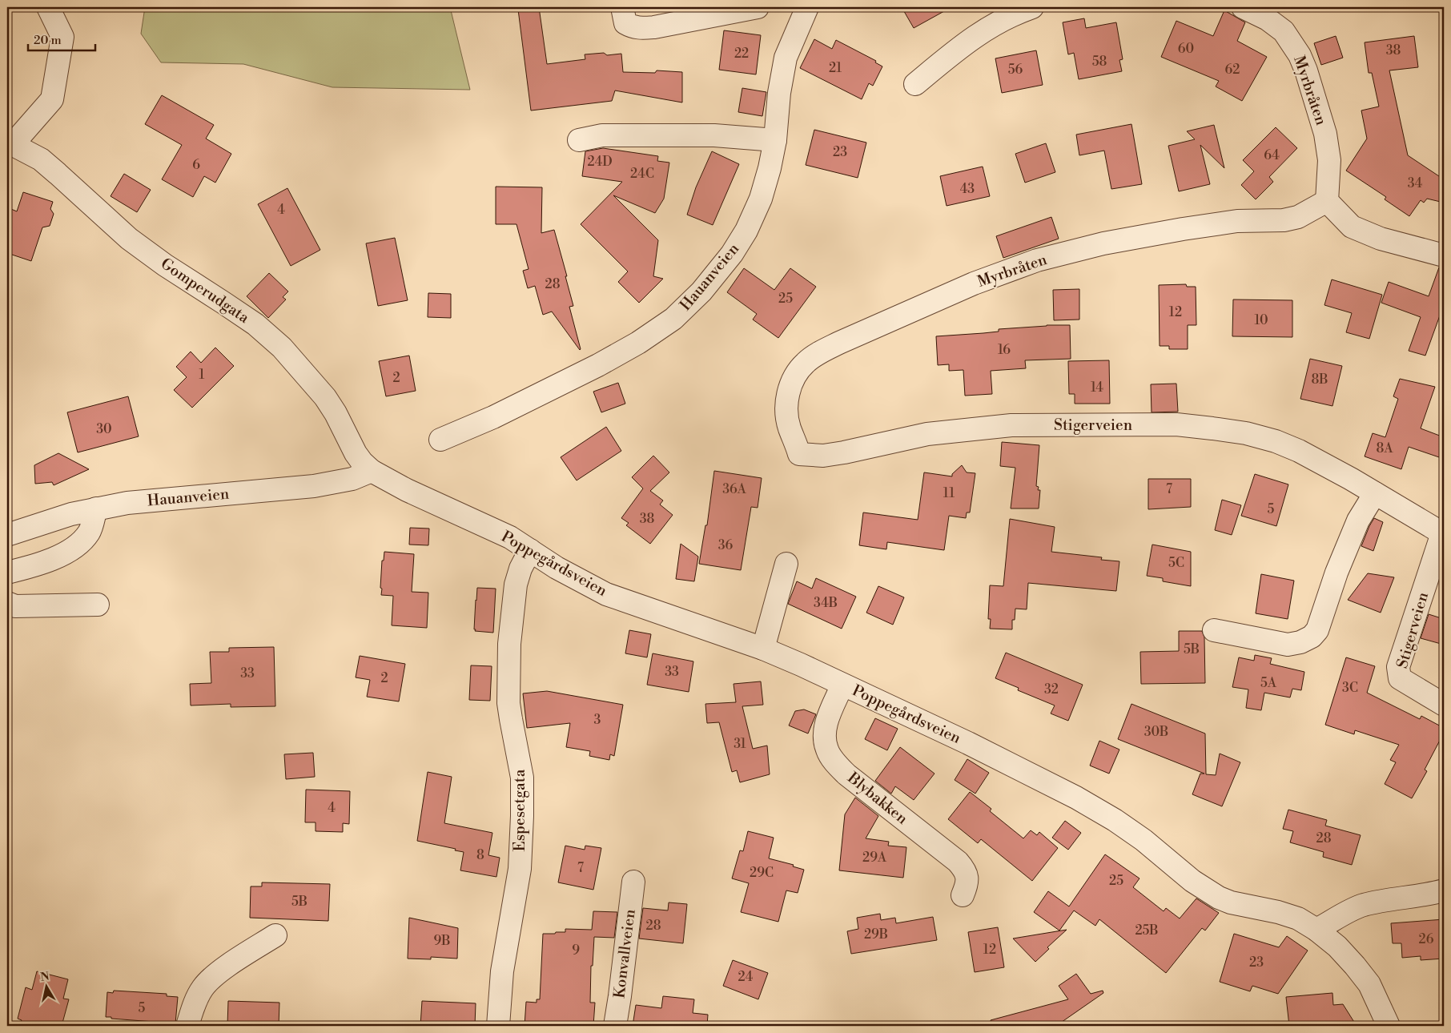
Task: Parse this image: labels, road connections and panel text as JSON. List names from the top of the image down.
{
  "streets": {
    "street": [
      "Myrbråten",
      "Hauanveien",
      "Gomperudgata",
      "Stigerveien",
      "Poppegårdsveien",
      "Blybakken",
      "Espesetgata",
      "Konvallveien"
    ]
  },
  "crossings": [
    ["Myrbråten", "Stigerveien"],
    ["Hauanveien", "Gomperudgata"],
    ["Hauanveien", "Poppegårdsveien"],
    ["Gomperudgata", "Poppegårdsveien"],
    ["Poppegårdsveien", "Blybakken"],
    ["Poppegårdsveien", "Espesetgata"]
  ],
  "house_numbers": [
    "60",
    "38",
    "22",
    "58",
    "21",
    "56",
    "62",
    "23",
    "64",
    "24D",
    "6",
    "24C",
    "34",
    "43",
    "4",
    "28",
    "25",
    "12",
    "10",
    "16",
    "1",
    "2",
    "8B",
    "14",
    "30",
    "8A",
    "36A",
    "7",
    "11",
    "5",
    "38",
    "36",
    "5C",
    "34B",
    "5B",
    "33",
    "33",
    "2",
    "5A",
    "3C",
    "32",
    "3",
    "30B",
    "31",
    "4",
    "28",
    "8",
    "29A",
    "7",
    "29C",
    "25",
    "5B",
    "28",
    "25B",
    "29B",
    "26",
    "9B",
    "12",
    "9",
    "23",
    "24",
    "5"
  ],
  "scale_bar": "20 m",
  "north": "top"
}
